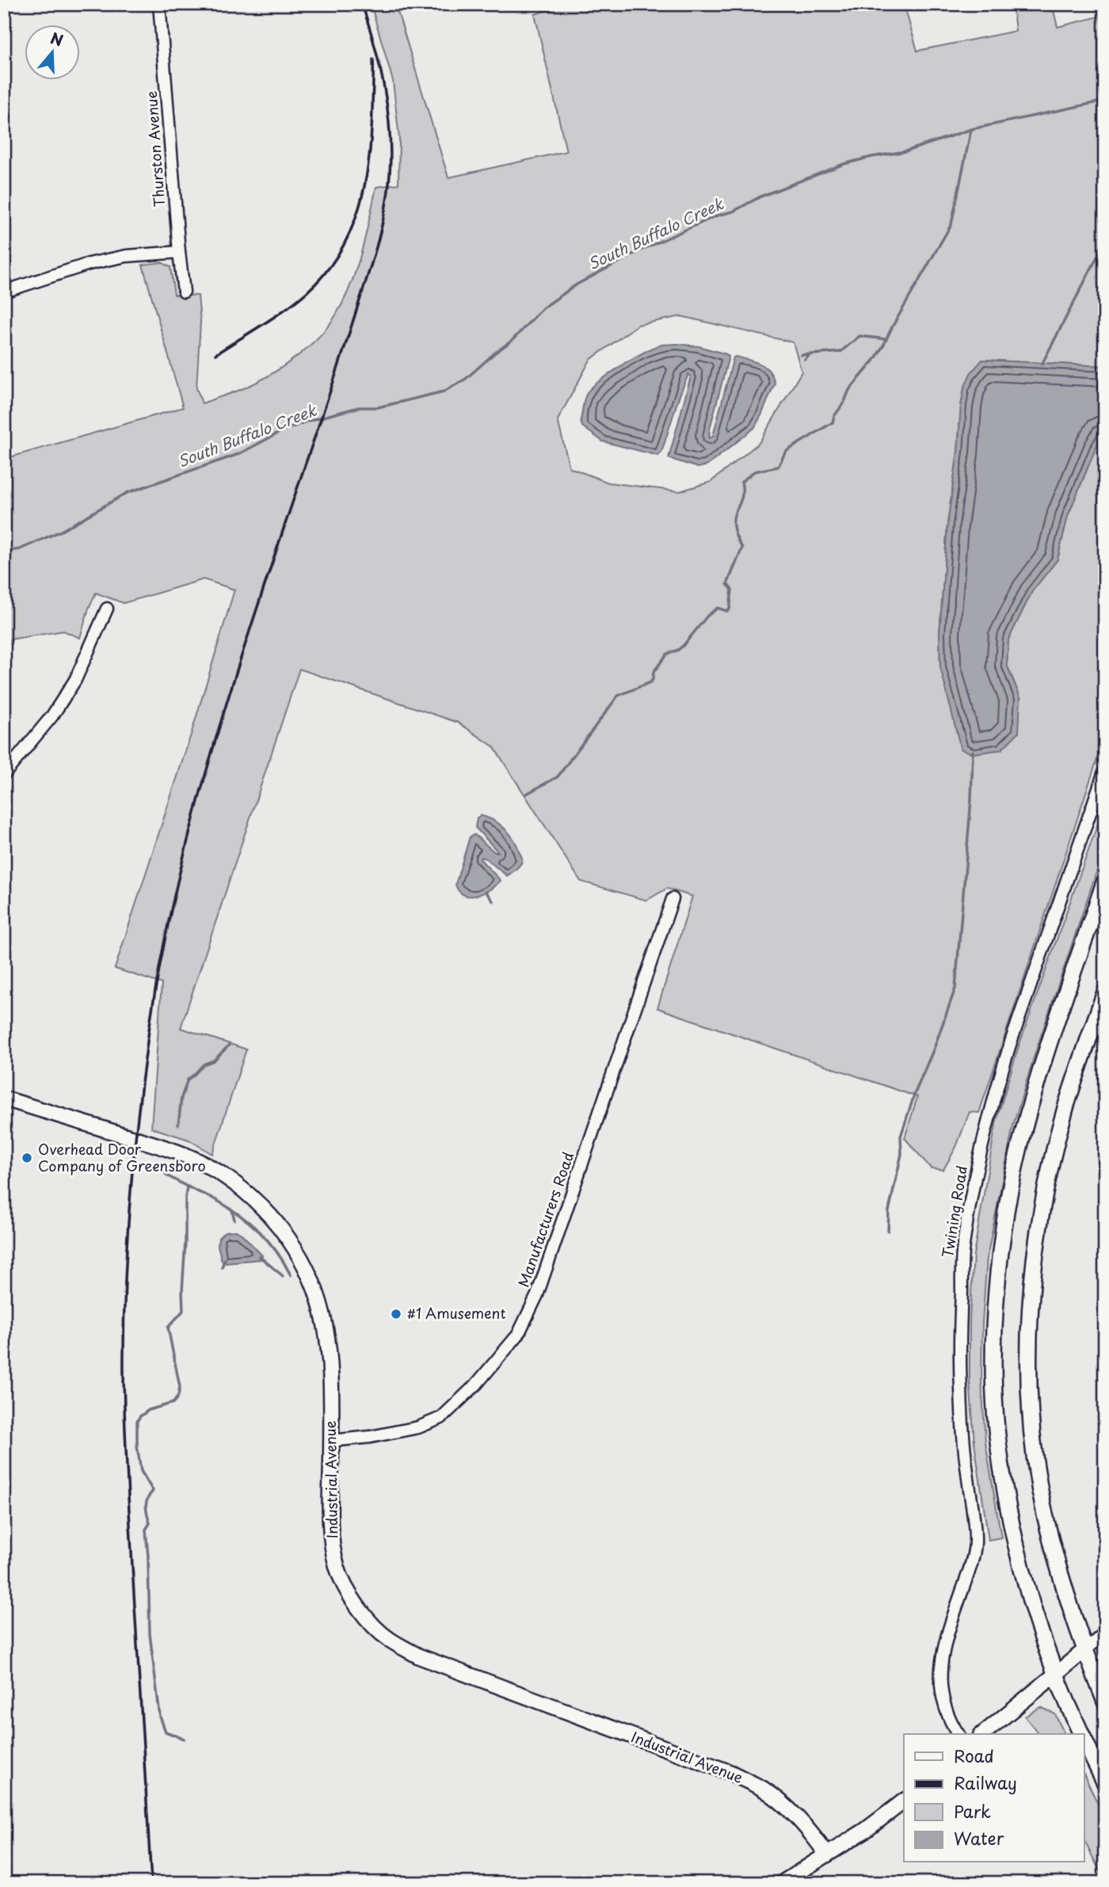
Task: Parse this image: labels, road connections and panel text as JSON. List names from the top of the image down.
{
  "streets": {
    "main road": ["Industrial Avenue"],
    "street": ["Thurston Avenue", "Twining Road", "Manufacturers Road"]
  },
  "crossings": [
    ["Manufacturers Road", "Industrial Avenue"]
  ],
  "water": ["South Buffalo Creek"],
  "places": ["Overhead Door Company of Greensboro", "#1 Amusement"],
  "legend": [
    "Road",
    "Railway",
    "Park",
    "Water"
  ],
  "north": "top"
}
